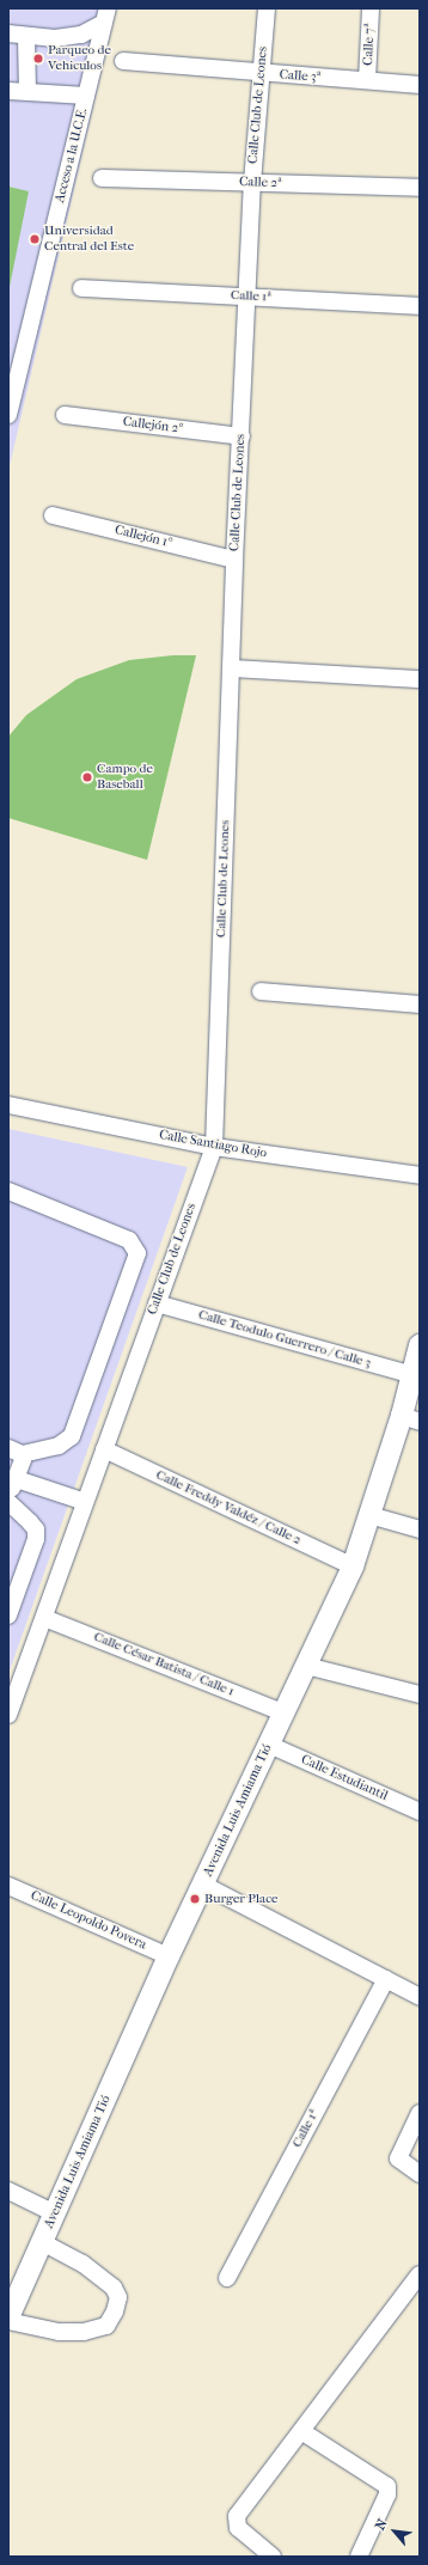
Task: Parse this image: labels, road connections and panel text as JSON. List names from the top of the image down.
{
  "streets": {
    "main road": ["Avenida Luis Amiama Tió"],
    "street": [
      "Calle 7ª",
      "Calle 3ª",
      "Calle Club de Leones",
      "Acceso a la U.C.E.",
      "Calle 2ª",
      "Calle 1ª",
      "Callejón 2º",
      "Callejón 1º",
      "Calle Santiago Rojo",
      "Calle Teodulo Guerrero / Calle 3",
      "Calle Freddy Valdéz / Calle 2",
      "Calle César Batista / Calle 1",
      "Calle Estudiantil",
      "Calle Leopoldo Povera"
    ]
  },
  "crossings": [
    ["Calle 7ª", "Calle 3ª"],
    ["Calle 3ª", "Calle Club de Leones"],
    ["Calle Club de Leones", "Calle 2ª"],
    ["Calle Club de Leones", "Calle 1ª"],
    ["Calle Club de Leones", "Callejón 2º"],
    ["Calle Club de Leones", "Callejón 1º"],
    ["Calle Club de Leones", "Calle Santiago Rojo"],
    ["Calle Club de Leones", "Calle Teodulo Guerrero / Calle 3"],
    ["Calle Club de Leones", "Calle Freddy Valdéz / Calle 2"],
    ["Calle Club de Leones", "Calle César Batista / Calle 1"],
    ["Calle Teodulo Guerrero / Calle 3", "Avenida Luis Amiama Tió"],
    ["Calle Freddy Valdéz / Calle 2", "Avenida Luis Amiama Tió"],
    ["Calle César Batista / Calle 1", "Avenida Luis Amiama Tió"],
    ["Calle Estudiantil", "Avenida Luis Amiama Tió"],
    ["Avenida Luis Amiama Tió", "Calle Leopoldo Povera"]
  ],
  "places": [
    "Parqueo de Vehiculos",
    "Universidad Central del Este",
    "Campo de Baseball",
    "Burger Place"
  ],
  "north": "top left"
}
